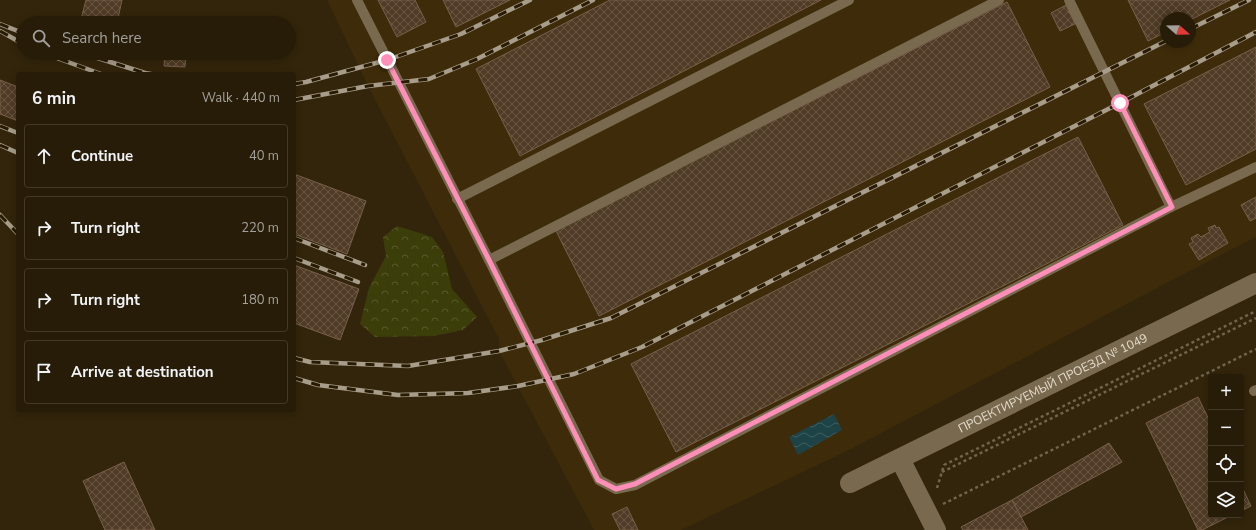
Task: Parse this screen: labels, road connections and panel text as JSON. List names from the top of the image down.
{
  "streets": {
    "street": ["ПРОЕКТИРУЕМЫЙ ПРОЕЗД № 1049"]
  },
  "north": "right",
  "page": {
    "search": "Search here",
    "heading": ["6 min", "Walk · 440 m"],
    "list": [
      ["Continue", "40 m"],
      ["Turn right", "220 m"],
      ["Turn right", "180 m"],
      "Arrive at destination"
    ],
    "map_buttons": ["+", "−"]
  }
}
